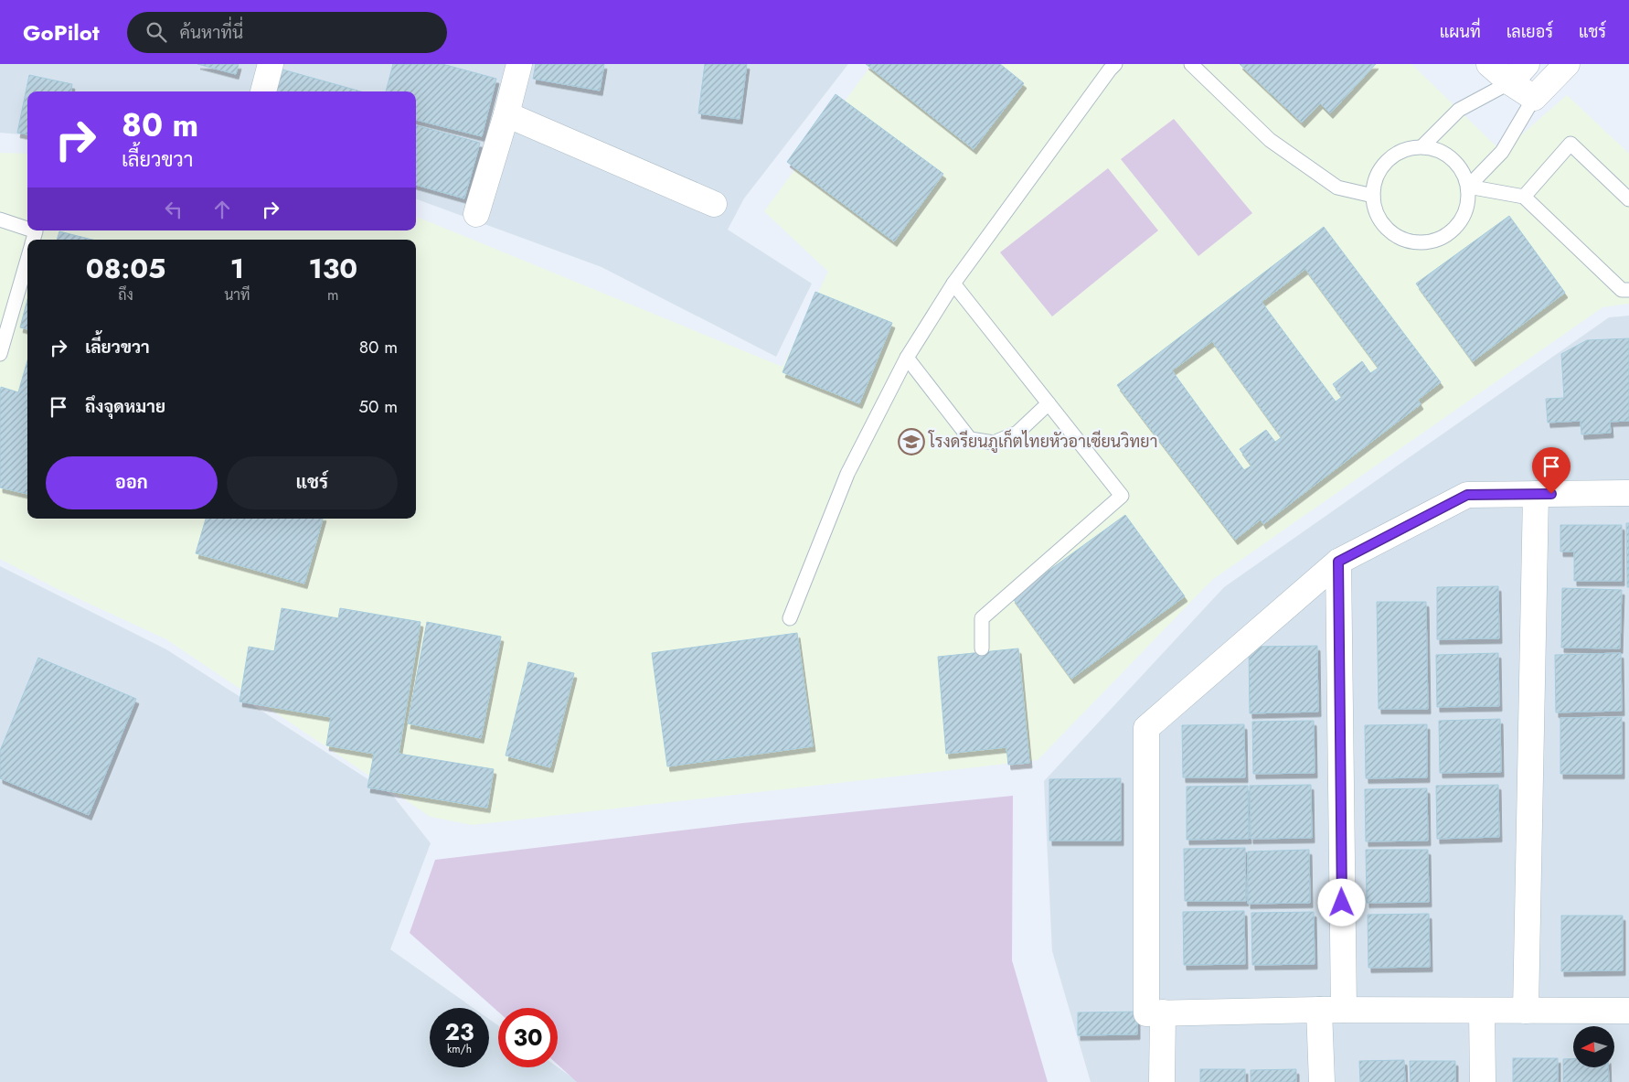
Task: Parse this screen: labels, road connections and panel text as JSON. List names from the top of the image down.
{
  "places": {
    "school or university": ["โรงดรียนภูเก็ตไทยหัวอาเซียนวิทยา"]
  },
  "north": "left",
  "page": {
    "header": "GoPilot",
    "search": "ค้นหาที่นี่",
    "nav": ["แผนที่", "เลเยอร์", "แชร์"],
    "turn": ["80 m", "เลี้ยวขวา"],
    "eta": [
      "08:05",
      "ถึง",
      "1",
      "นาที",
      "130",
      "m"
    ],
    "list": [
      {
        "name": "เลี้ยวขวา",
        "value": "80 m"
      },
      {
        "name": "ถึงจุดหมาย",
        "value": "50 m"
      }
    ],
    "buttons": ["ออก", "แชร์"],
    "speed": "23 km/h",
    "limit": "30"
  }
}
